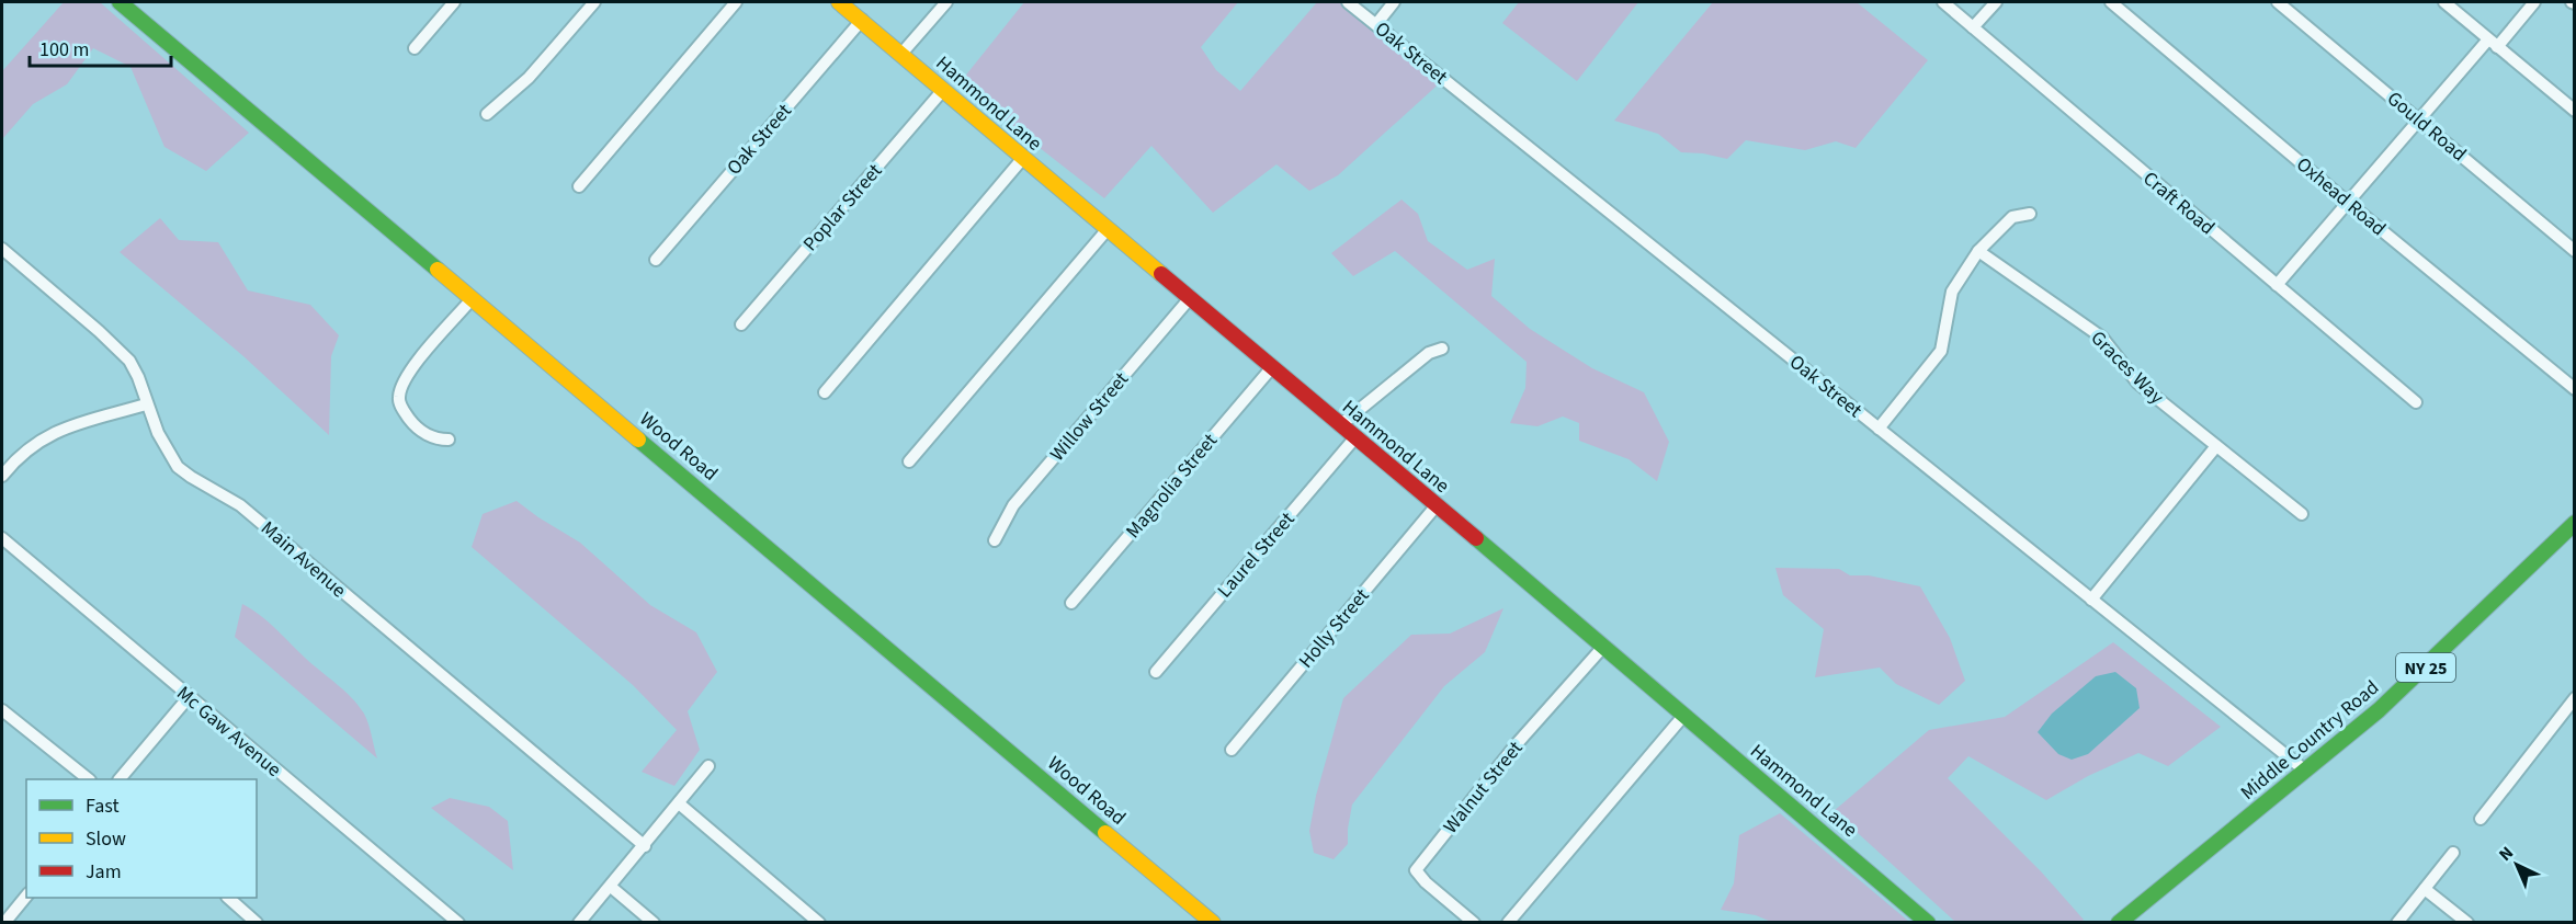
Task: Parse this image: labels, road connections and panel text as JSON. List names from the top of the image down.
{
  "streets": {
    "street": [
      "Oak Street",
      "Hammond Lane",
      "Gould Road",
      "Oxhead Road",
      "Craft Road",
      "Poplar Street",
      "Graces Way",
      "Willow Street",
      "Wood Road",
      "Magnolia Street",
      "Laurel Street",
      "Main Avenue",
      "Holly Street",
      "NY 25",
      "Mc Gaw Avenue",
      "Middle Country Road",
      "Walnut Street"
    ]
  },
  "crossings": [
    ["Oak Street", "Hammond Lane"],
    ["Oak Street", "Middle Country Road"],
    ["Hammond Lane", "Poplar Street"],
    ["Hammond Lane", "Willow Street"],
    ["Hammond Lane", "Magnolia Street"],
    ["Hammond Lane", "Laurel Street"],
    ["Hammond Lane", "Holly Street"],
    ["Hammond Lane", "Walnut Street"]
  ],
  "legend": ["Fast", "Slow", "Jam"],
  "scale_bar": "100 m",
  "north": "top left"
}
